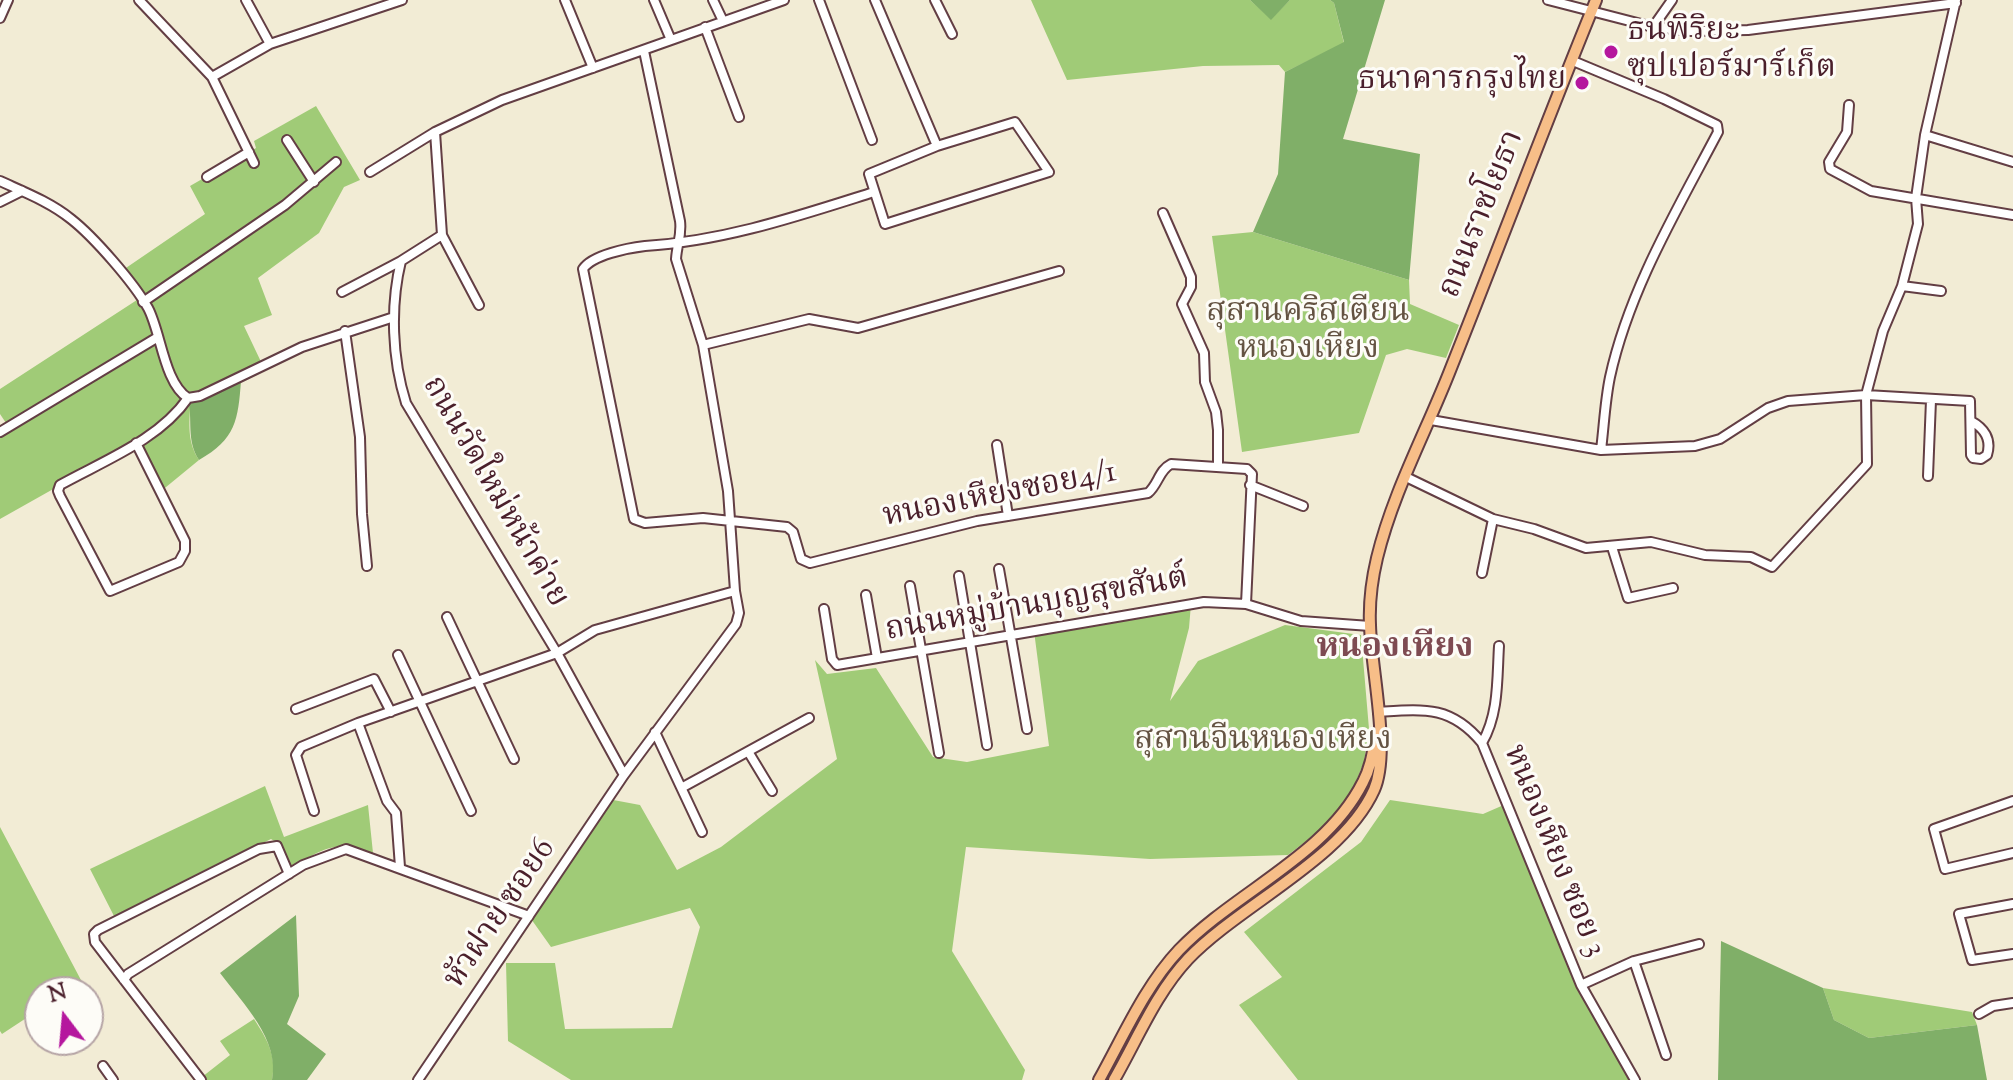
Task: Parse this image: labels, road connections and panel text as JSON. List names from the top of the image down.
{
  "streets": {
    "main road": ["ถนนราชโยธา"],
    "street": [
      "ถนนวัดใหม่หน้าค่าย",
      "หนองเหียงซอย4/1",
      "ถนนหมู่บ้านบุญสุขสันต์",
      "หนองเหียง ซอย 3",
      "หัวฝาย ซอย6"
    ]
  },
  "crossings": [
    ["ถนนราชโยธา", "ถนนหมู่บ้านบุญสุขสันต์"],
    ["ถนนราชโยธา", "หนองเหียง ซอย 3"],
    ["ถนนวัดใหม่หน้าค่าย", "หัวฝาย ซอย6"],
    ["หนองเหียงซอย4/1", "หัวฝาย ซอย6"]
  ],
  "districts": ["หนองเหียง"],
  "parks": ["สุสานคริสเตียน หนองเหียง", "สุสานจีนหนองเหียง"],
  "places": ["ธนพิริยะ ซุปเปอร์มาร์เก็ต", "ธนาคารกรุงไทย"],
  "north": "top"
}
